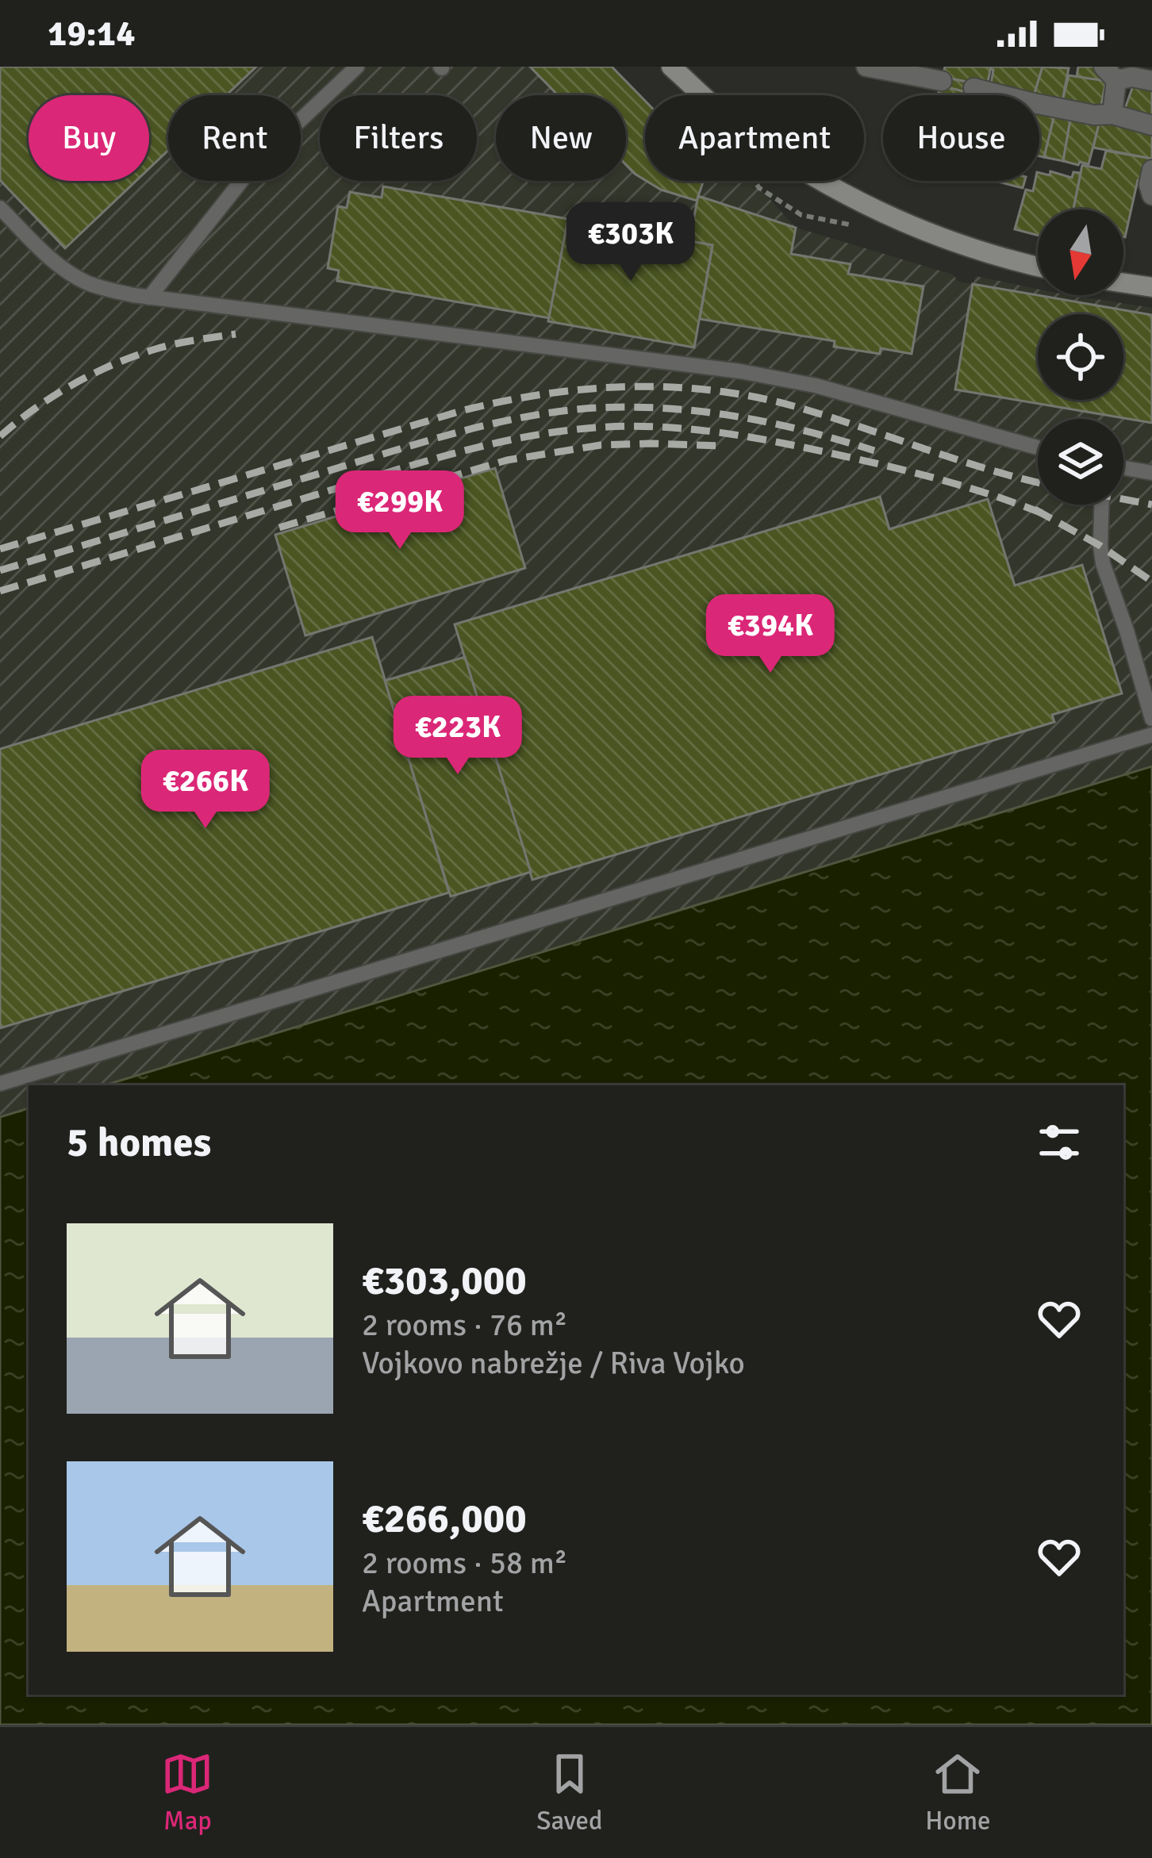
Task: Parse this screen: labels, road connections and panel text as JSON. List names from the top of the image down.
{
  "north": "bottom",
  "page": {
    "status": "19:14",
    "chip": [
      "Buy",
      "Rent",
      "Filters",
      "New",
      "Apartment",
      "House"
    ],
    "price": [
      "€303K",
      "€299K",
      "€394K",
      "€223K",
      "€266K"
    ],
    "heading": "5 homes",
    "list": [
      {
        "name": "€303,000",
        "note": "2 rooms · 76 m² · Vojkovo nabrežje / Riva Vojko"
      },
      {
        "name": "€266,000",
        "note": "2 rooms · 58 m² · Apartment"
      }
    ],
    "tabs": ["Map", "Saved", "Home"]
  }
}
